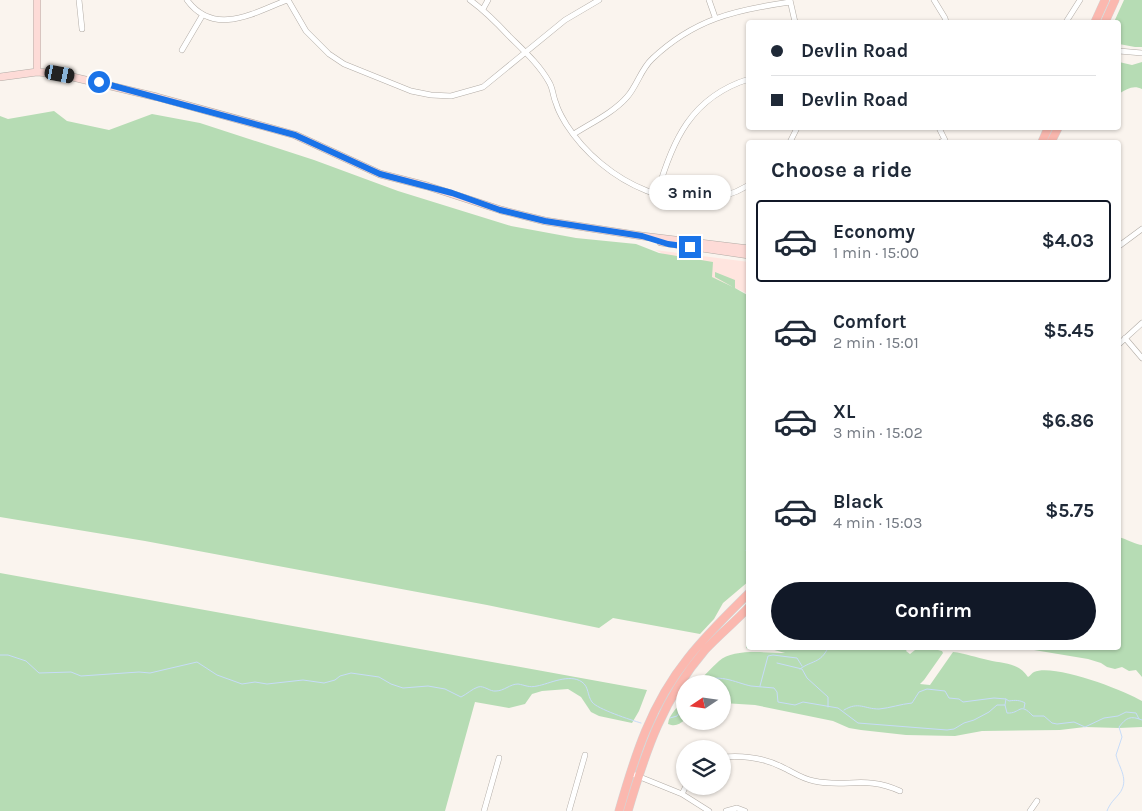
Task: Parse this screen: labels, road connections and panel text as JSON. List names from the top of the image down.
{
  "north": "left",
  "page": {
    "banner": ["Devlin Road", "Devlin Road"],
    "heading": "Choose a ride",
    "bubble": "3 min",
    "list": [
      {
        "name": "Economy",
        "note": "1 min · 15:00",
        "value": "$4.03"
      },
      {
        "name": "Comfort",
        "note": "2 min · 15:01",
        "value": "$5.45"
      },
      {
        "name": "XL",
        "note": "3 min · 15:02",
        "value": "$6.86"
      },
      {
        "name": "Black",
        "note": "4 min · 15:03",
        "value": "$5.75"
      }
    ],
    "buttons": "Confirm"
  }
}
